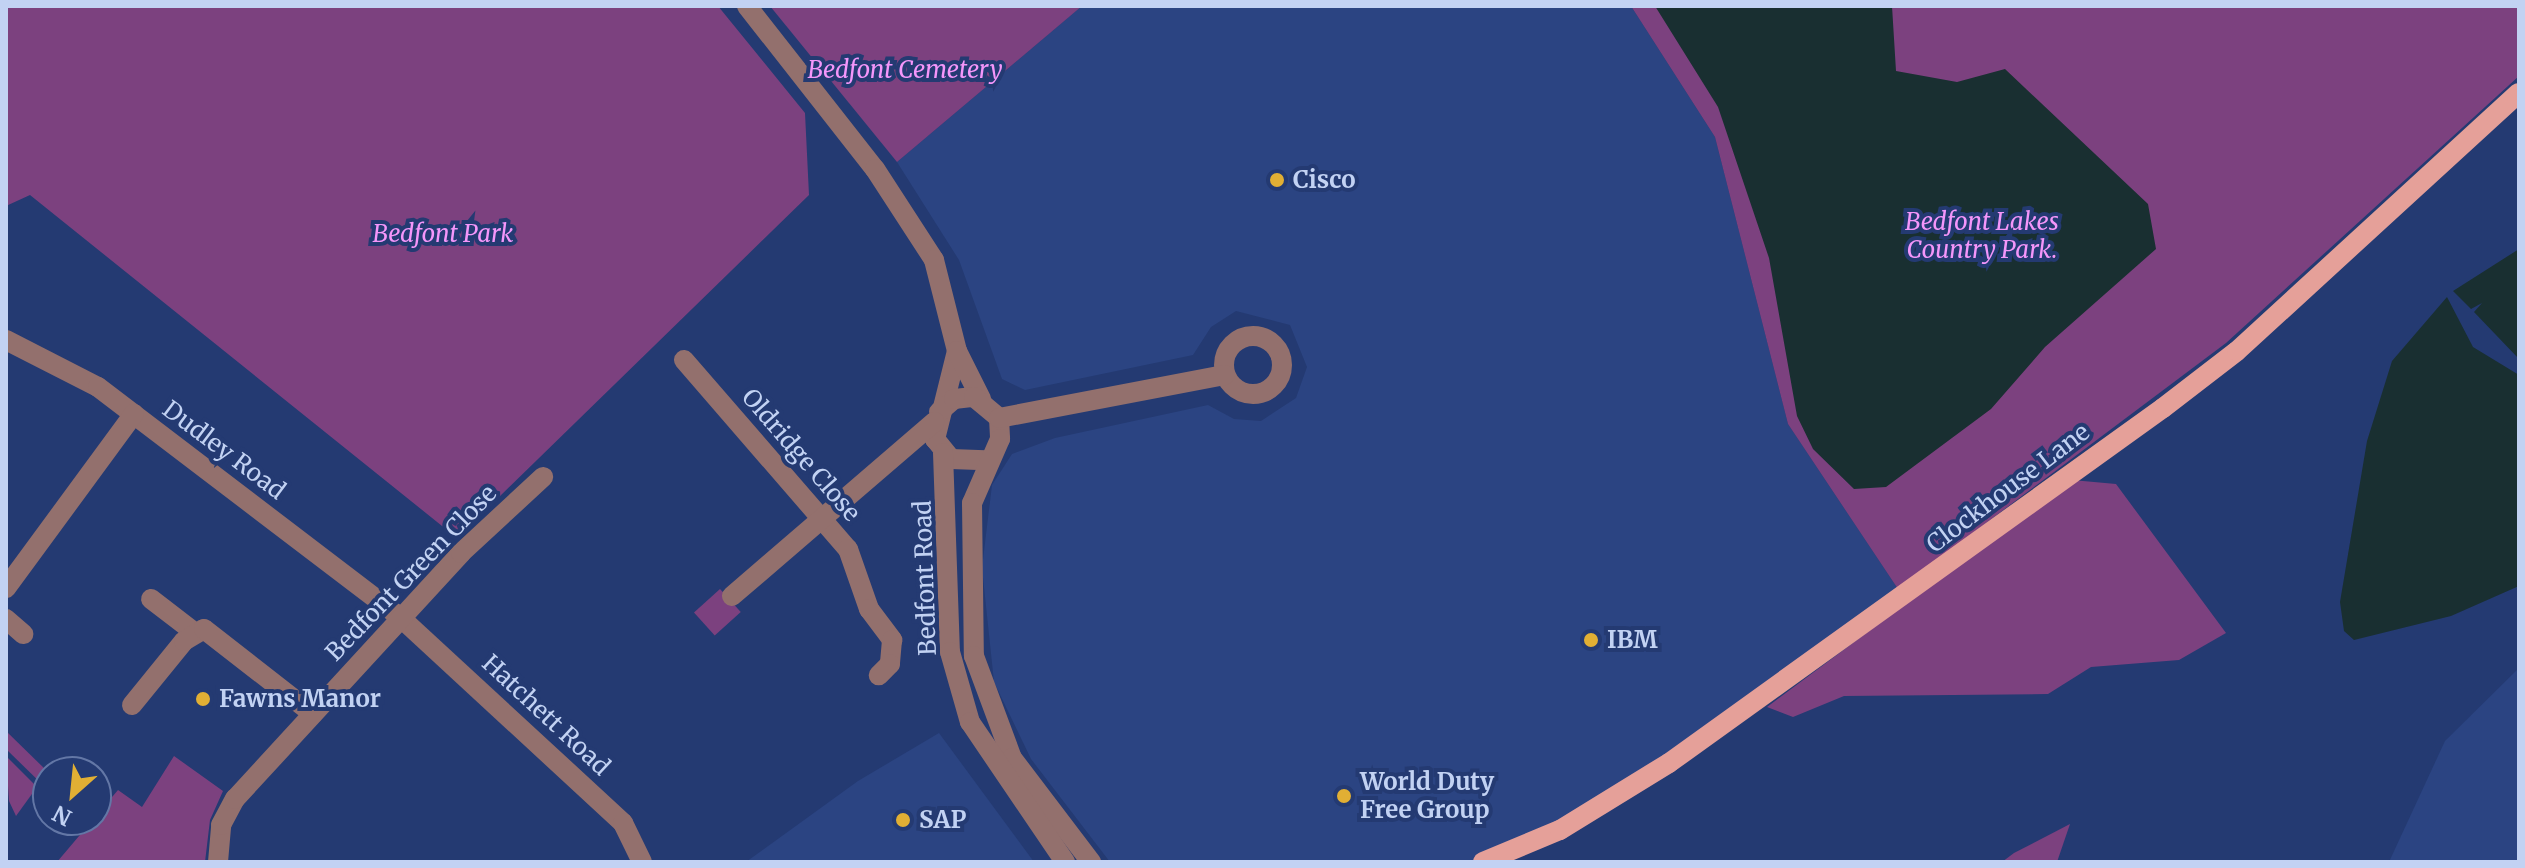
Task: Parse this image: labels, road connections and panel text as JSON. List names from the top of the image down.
{
  "streets": {
    "main road": ["Clockhouse Lane"],
    "street": [
      "Dudley Road",
      "Oldridge Close",
      "Bedfont Green Close",
      "Bedfont Road",
      "Hatchett Road"
    ]
  },
  "crossings": [
    ["Dudley Road", "Bedfont Green Close"],
    ["Dudley Road", "Hatchett Road"],
    ["Bedfont Green Close", "Hatchett Road"]
  ],
  "parks": ["Bedfont Cemetery", "Bedfont Lakes Country Park.", "Bedfont Park"],
  "places": [
    "Cisco",
    "IBM",
    "Fawns Manor",
    "World Duty Free Group",
    "SAP"
  ],
  "north": "bottom left"
}
